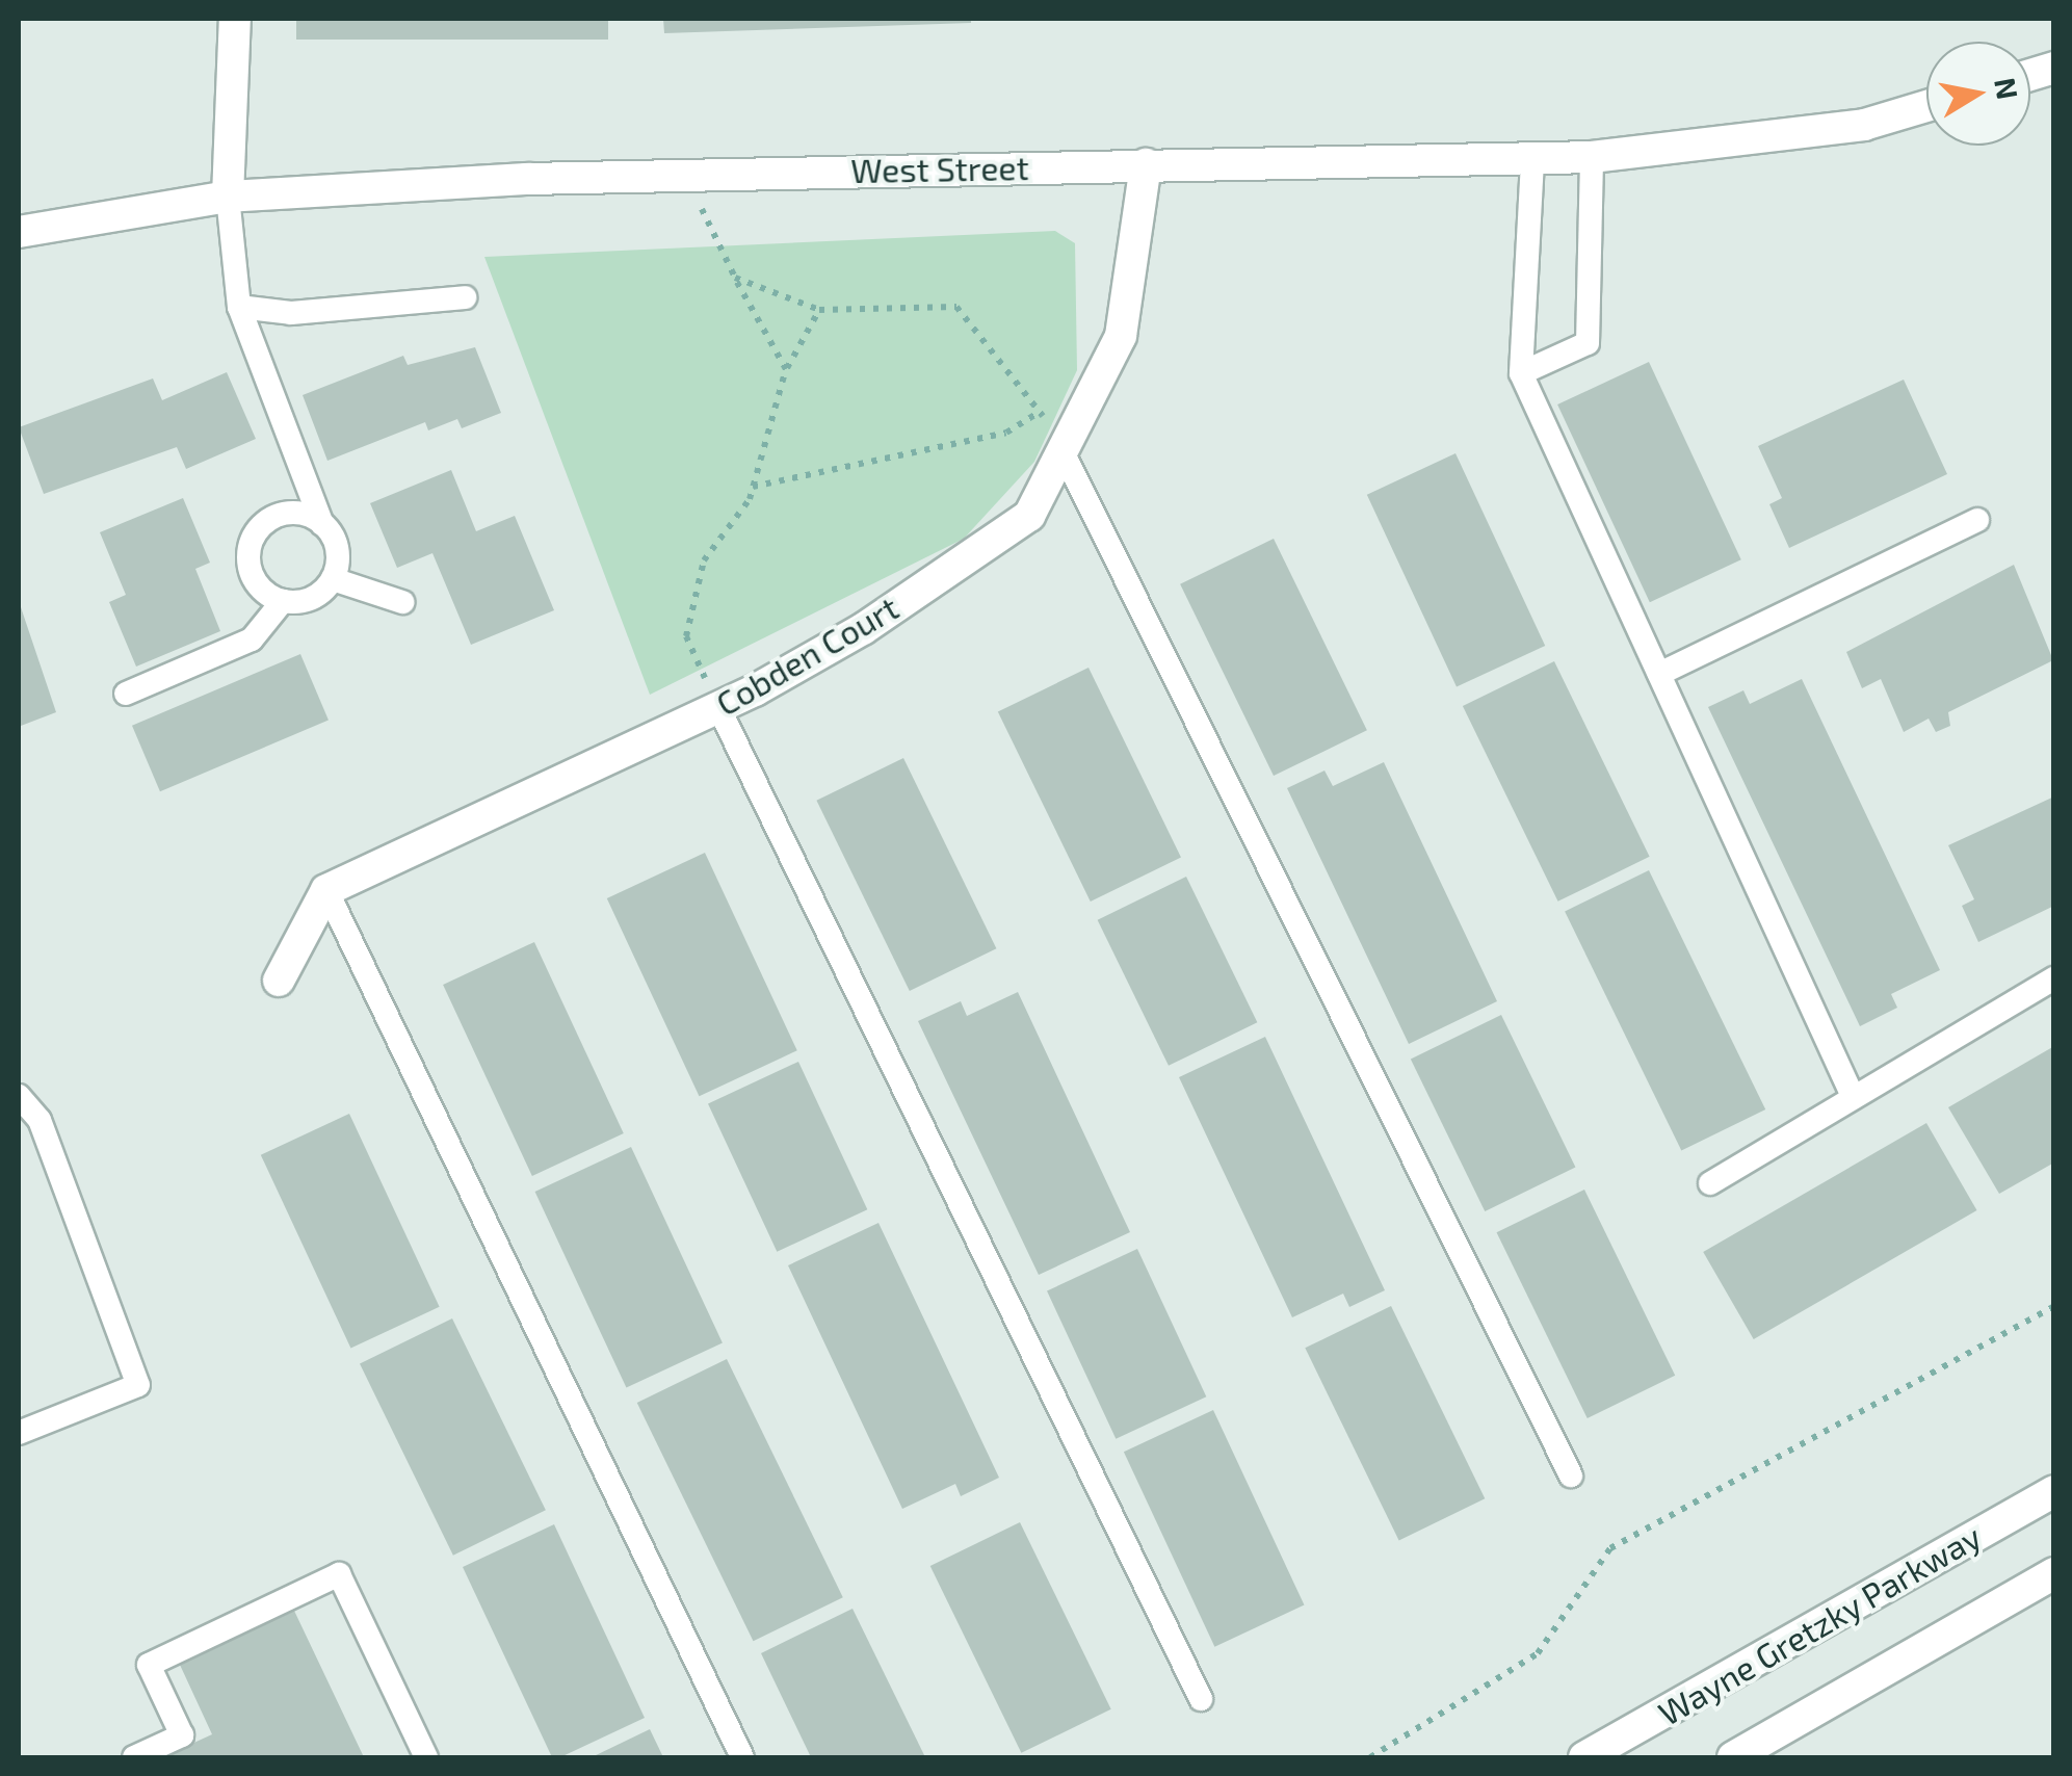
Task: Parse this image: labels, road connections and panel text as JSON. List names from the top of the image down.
{
  "streets": {
    "main road": ["West Street", "Cobden Court", "Wayne Gretzky Parkway"]
  },
  "crossings": [
    ["West Street", "Cobden Court"]
  ],
  "north": "right"
}
